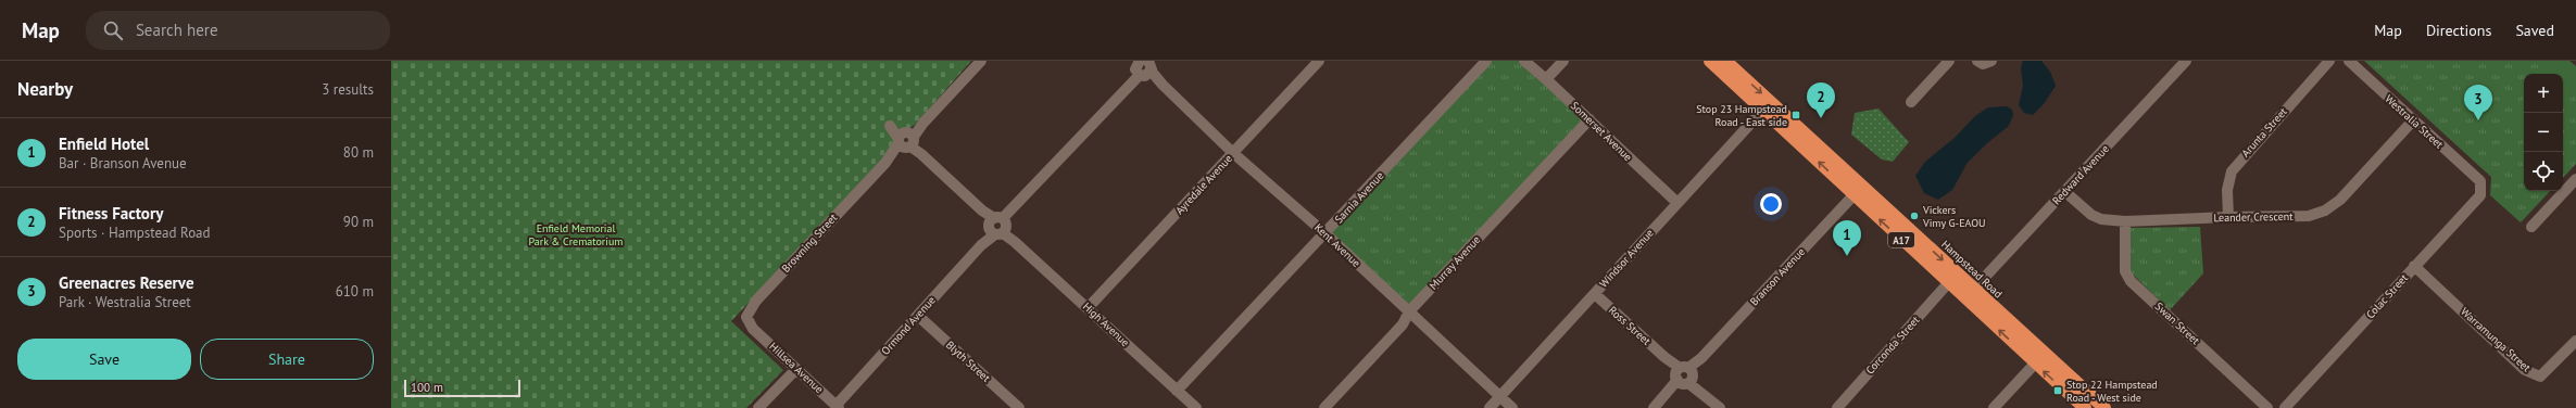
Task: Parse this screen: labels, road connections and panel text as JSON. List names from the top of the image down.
{
  "streets": {
    "highway": ["A17", "Hampstead Road"],
    "street": [
      "Westralia Street",
      "Somerset Avenue",
      "Arunta Street",
      "Redward Avenue",
      "Ayredale Avenue",
      "Sarnia Avenue",
      "Leander Crescent",
      "Browning Street",
      "Kent Avenue",
      "Windsor Avenue",
      "Murray Avenue",
      "Branson Avenue",
      "Colac Street",
      "Swan Street",
      "High Avenue",
      "Ormond Avenue",
      "Ross Street",
      "Warramunga Street",
      "Corconda Street",
      "Blyth Street",
      "Hillsea Avenue"
    ]
  },
  "crossings": [
    ["Westralia Street", "Leander Crescent"],
    ["Westralia Street", "Colac Street"],
    ["Somerset Avenue", "Windsor Avenue"],
    ["Somerset Avenue", "Murray Avenue"],
    ["Arunta Street", "Leander Crescent"],
    ["Redward Avenue", "Leander Crescent"],
    ["Redward Avenue", "Hampstead Road"],
    ["Ayredale Avenue", "Kent Avenue"],
    ["Ayredale Avenue", "High Avenue"],
    ["Sarnia Avenue", "Kent Avenue"],
    ["Sarnia Avenue", "High Avenue"],
    ["Leander Crescent", "Swan Street"],
    ["A17", "Windsor Avenue"],
    ["A17", "Branson Avenue"],
    ["A17", "Corconda Street"],
    ["Browning Street", "High Avenue"],
    ["Browning Street", "Hillsea Avenue"],
    ["Kent Avenue", "Windsor Avenue"],
    ["Kent Avenue", "Murray Avenue"],
    ["Kent Avenue", "Ormond Avenue"],
    ["Windsor Avenue", "Ross Street"],
    ["Branson Avenue", "Ross Street"],
    ["Colac Street", "Warramunga Street"],
    ["High Avenue", "Ormond Avenue"],
    ["Ormond Avenue", "Blyth Street"],
    ["Ormond Avenue", "Hillsea Avenue"]
  ],
  "parks": ["Enfield Memorial Park & Crematorium"],
  "places": {
    "transit": ["Stop 23 Hampstead Road - East side", "Stop 22 Hampstead Road - West side"],
    "other": ["Vickers Vimy G-EAOU"]
  },
  "scale_bar": "100 m",
  "page": {
    "header": "Map",
    "search": "Search here",
    "nav": ["Map", "Directions", "Saved"],
    "heading": ["Nearby", "3 results"],
    "map_buttons": ["+", "−"],
    "pins": ["2", "3", "1"],
    "list": [
      {
        "mark": "1",
        "name": "Enfield Hotel",
        "note": "Bar · Branson Avenue",
        "value": "80 m"
      },
      {
        "mark": "2",
        "name": "Fitness Factory",
        "note": "Sports · Hampstead Road",
        "value": "90 m"
      },
      {
        "mark": "3",
        "name": "Greenacres Reserve",
        "note": "Park · Westralia Street",
        "value": "610 m"
      }
    ],
    "buttons": ["Save", "Share"],
    "scale": "100 m"
  }
}
